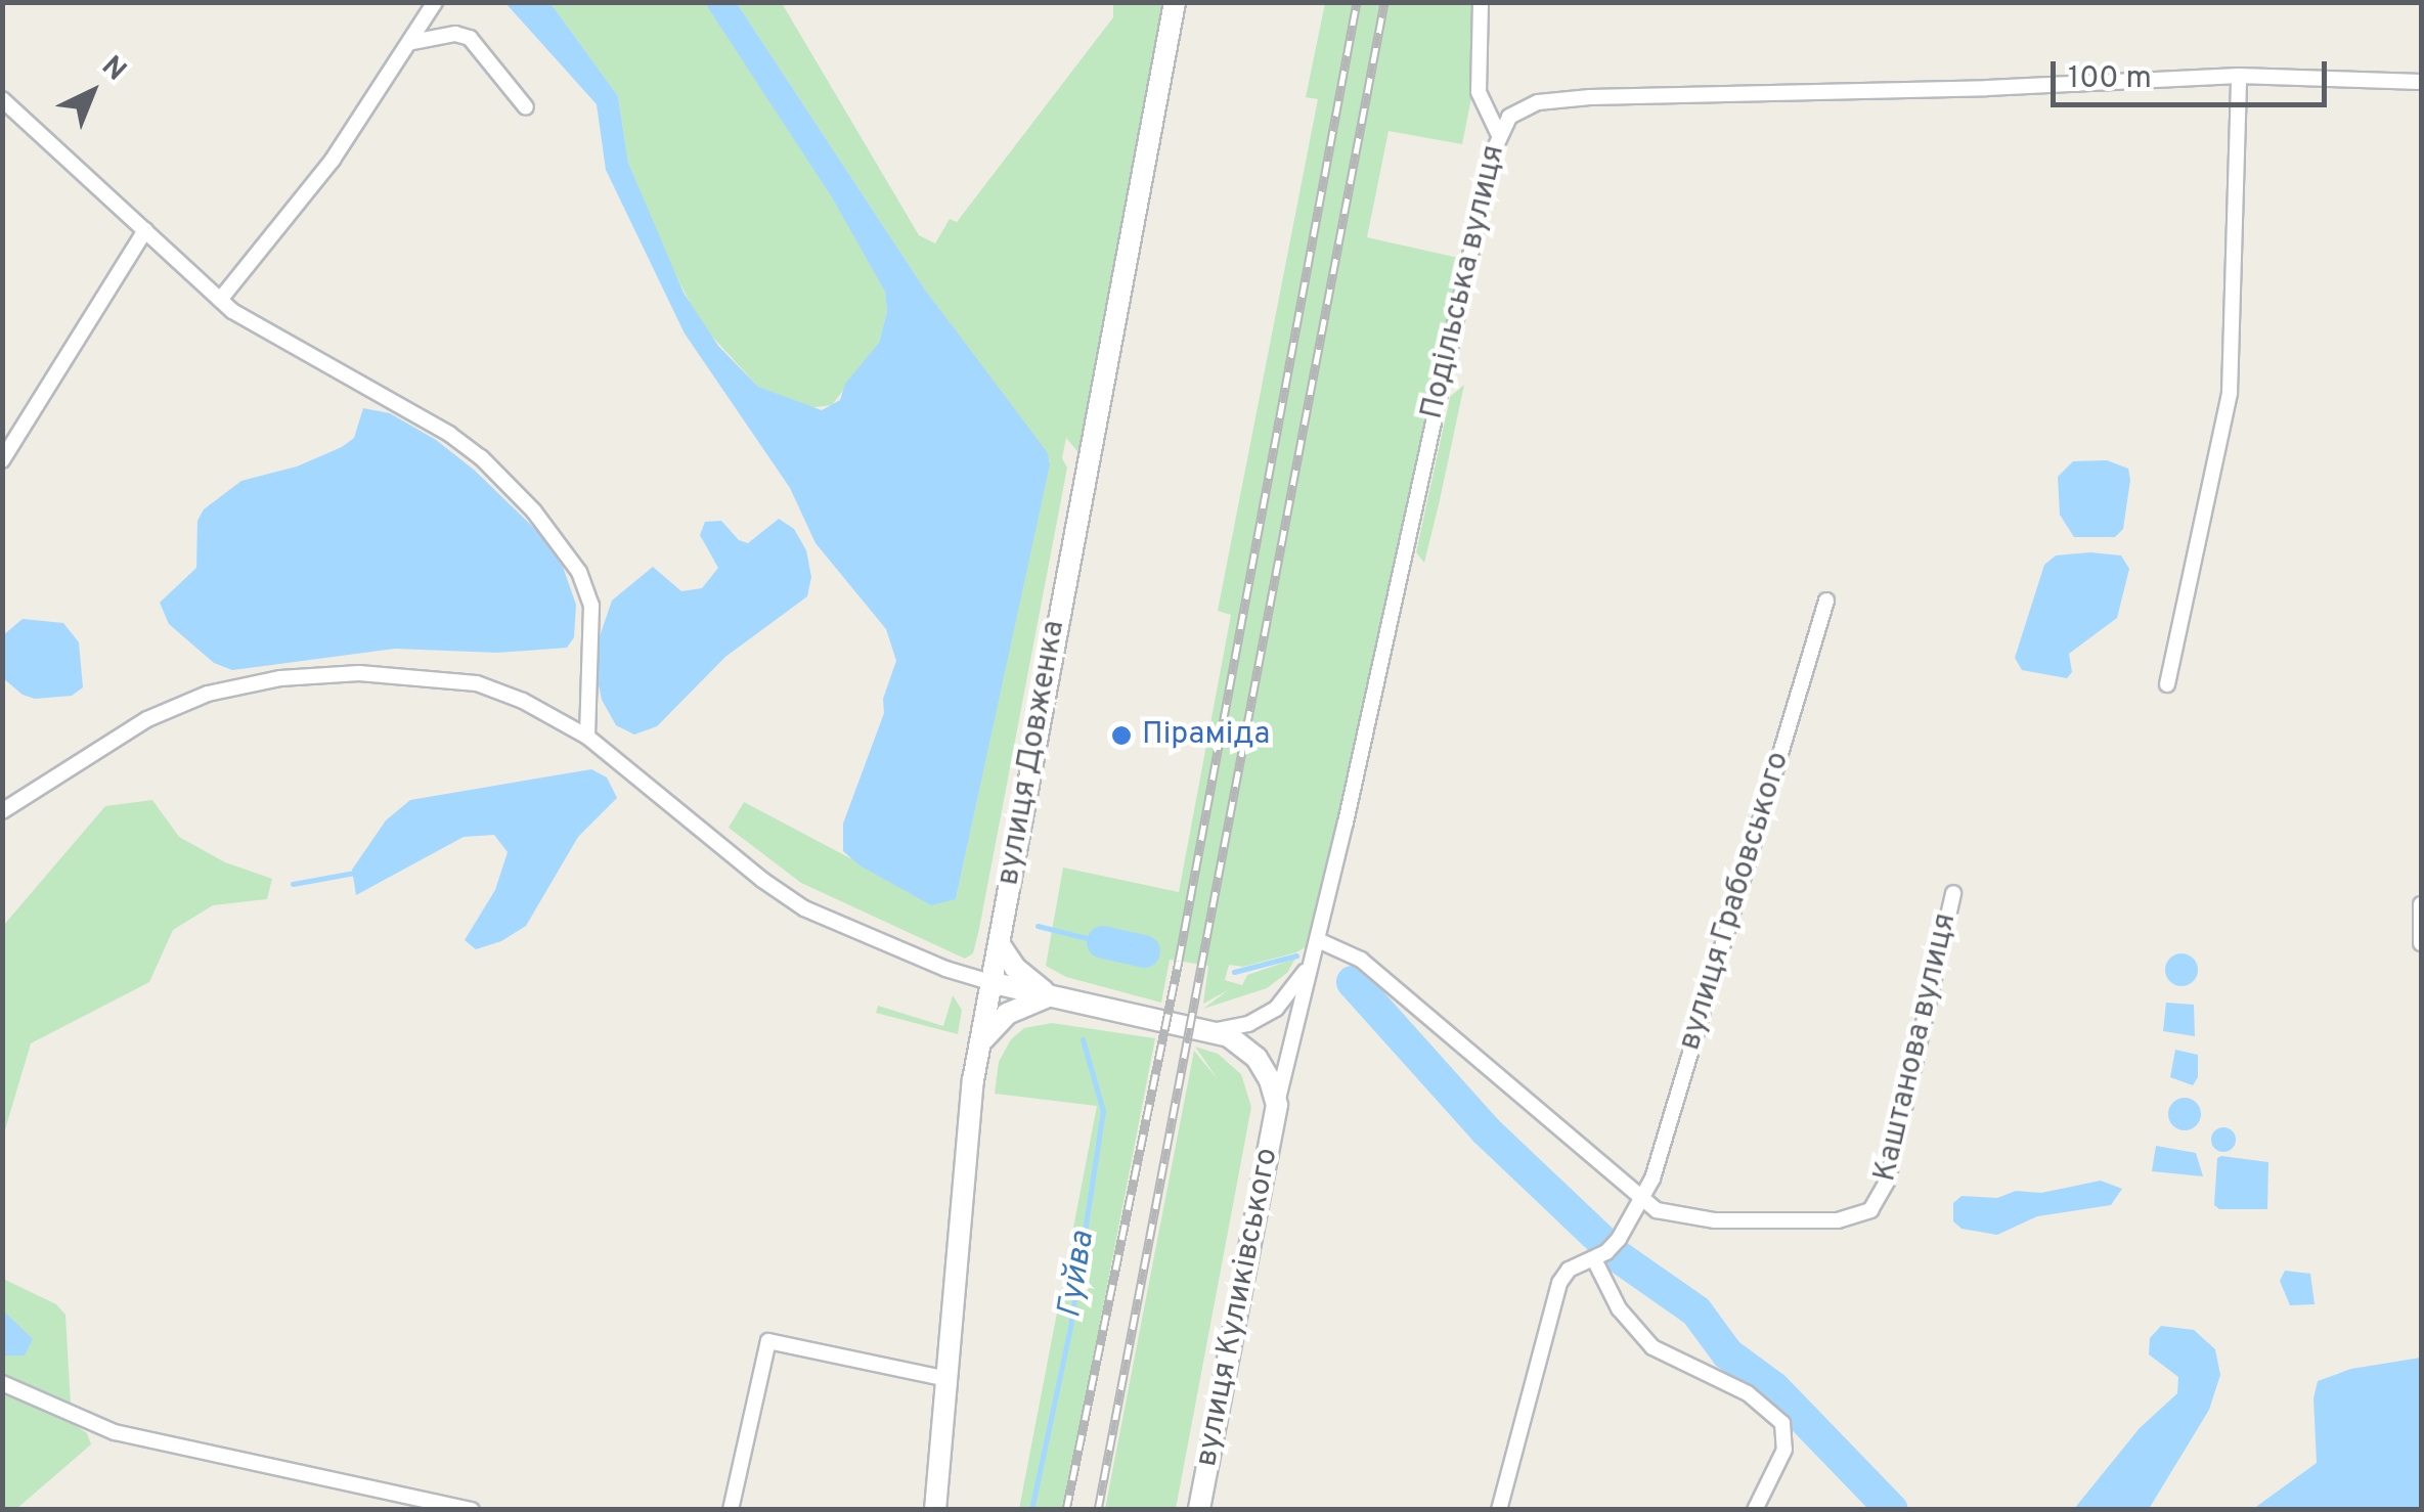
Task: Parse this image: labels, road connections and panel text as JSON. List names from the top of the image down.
{
  "streets": {
    "street": [
      "Подільська вулиця",
      "вулиця Довженка",
      "вулиця Грабовського",
      "Каштанова вулиця",
      "вулиця Куликівського"
    ]
  },
  "crossings": [
    ["Подільська вулиця", "вулиця Куликівського"],
    ["вулиця Грабовського", "Каштанова вулиця"]
  ],
  "water": ["Гуйва"],
  "places": ["Піраміда"],
  "scale_bar": "100 m",
  "north": "top right"
}
